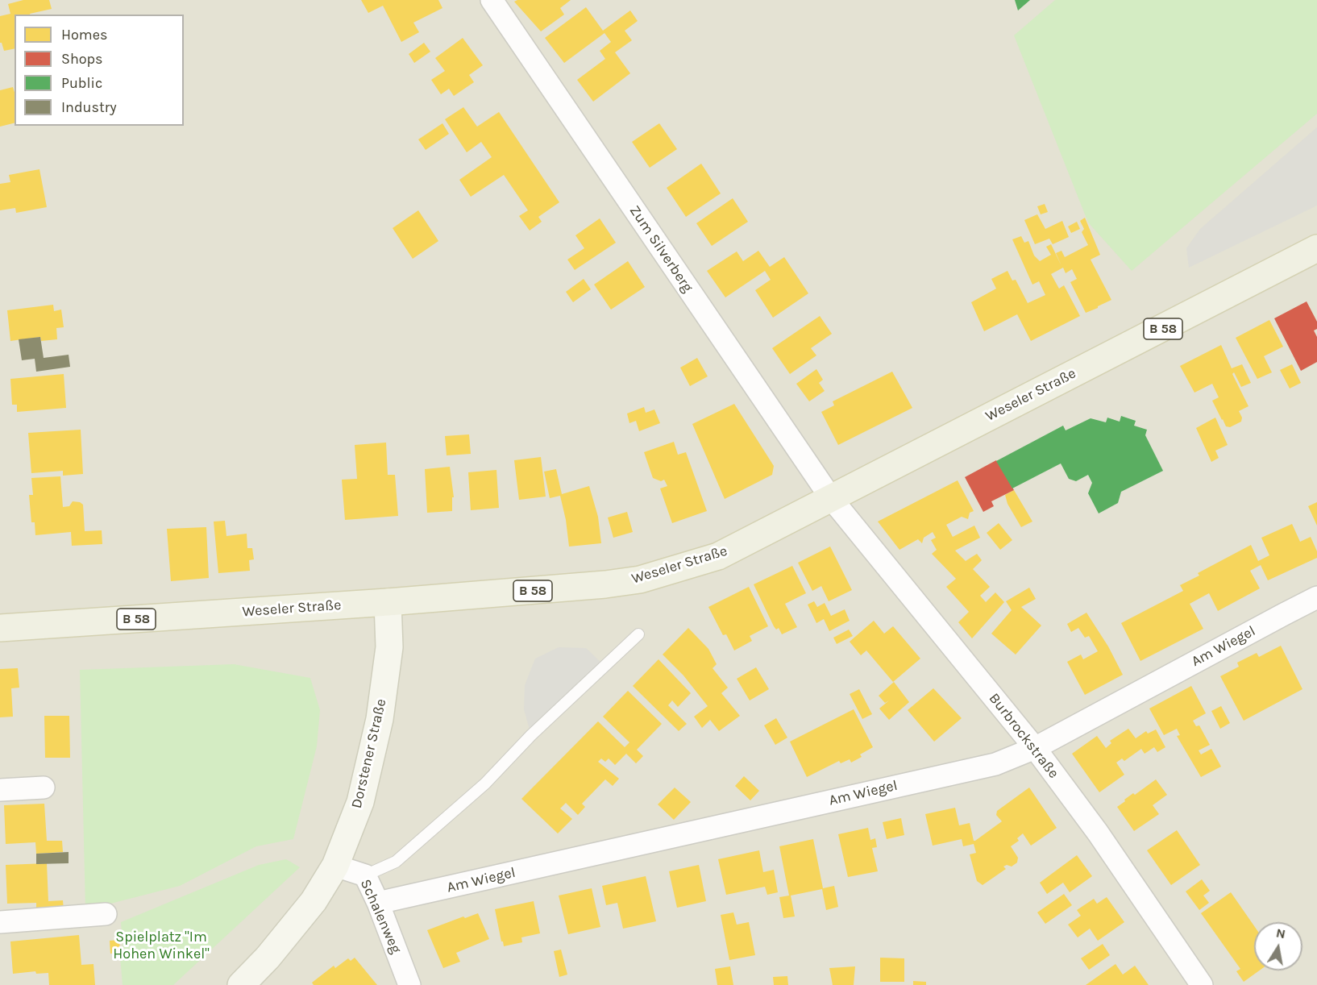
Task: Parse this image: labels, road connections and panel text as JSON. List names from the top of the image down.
{
  "streets": {
    "main road": ["B 58", "Weseler Straße", "Dorstener Straße"],
    "street": [
      "Zum Silverberg",
      "Am Wiegel",
      "Burbrockstraße",
      "Schalenweg"
    ]
  },
  "crossings": [
    ["Zum Silverberg", "Weseler Straße"],
    ["Zum Silverberg", "Burbrockstraße"],
    ["Weseler Straße", "Burbrockstraße"],
    ["Weseler Straße", "Dorstener Straße"],
    ["Am Wiegel", "Burbrockstraße"],
    ["Am Wiegel", "Schalenweg"],
    ["Dorstener Straße", "Schalenweg"]
  ],
  "parks": ["Spielplatz \"Im Hohen Winkel\""],
  "legend": [
    "Homes",
    "Shops",
    "Public",
    "Industry"
  ],
  "north": "top"
}
